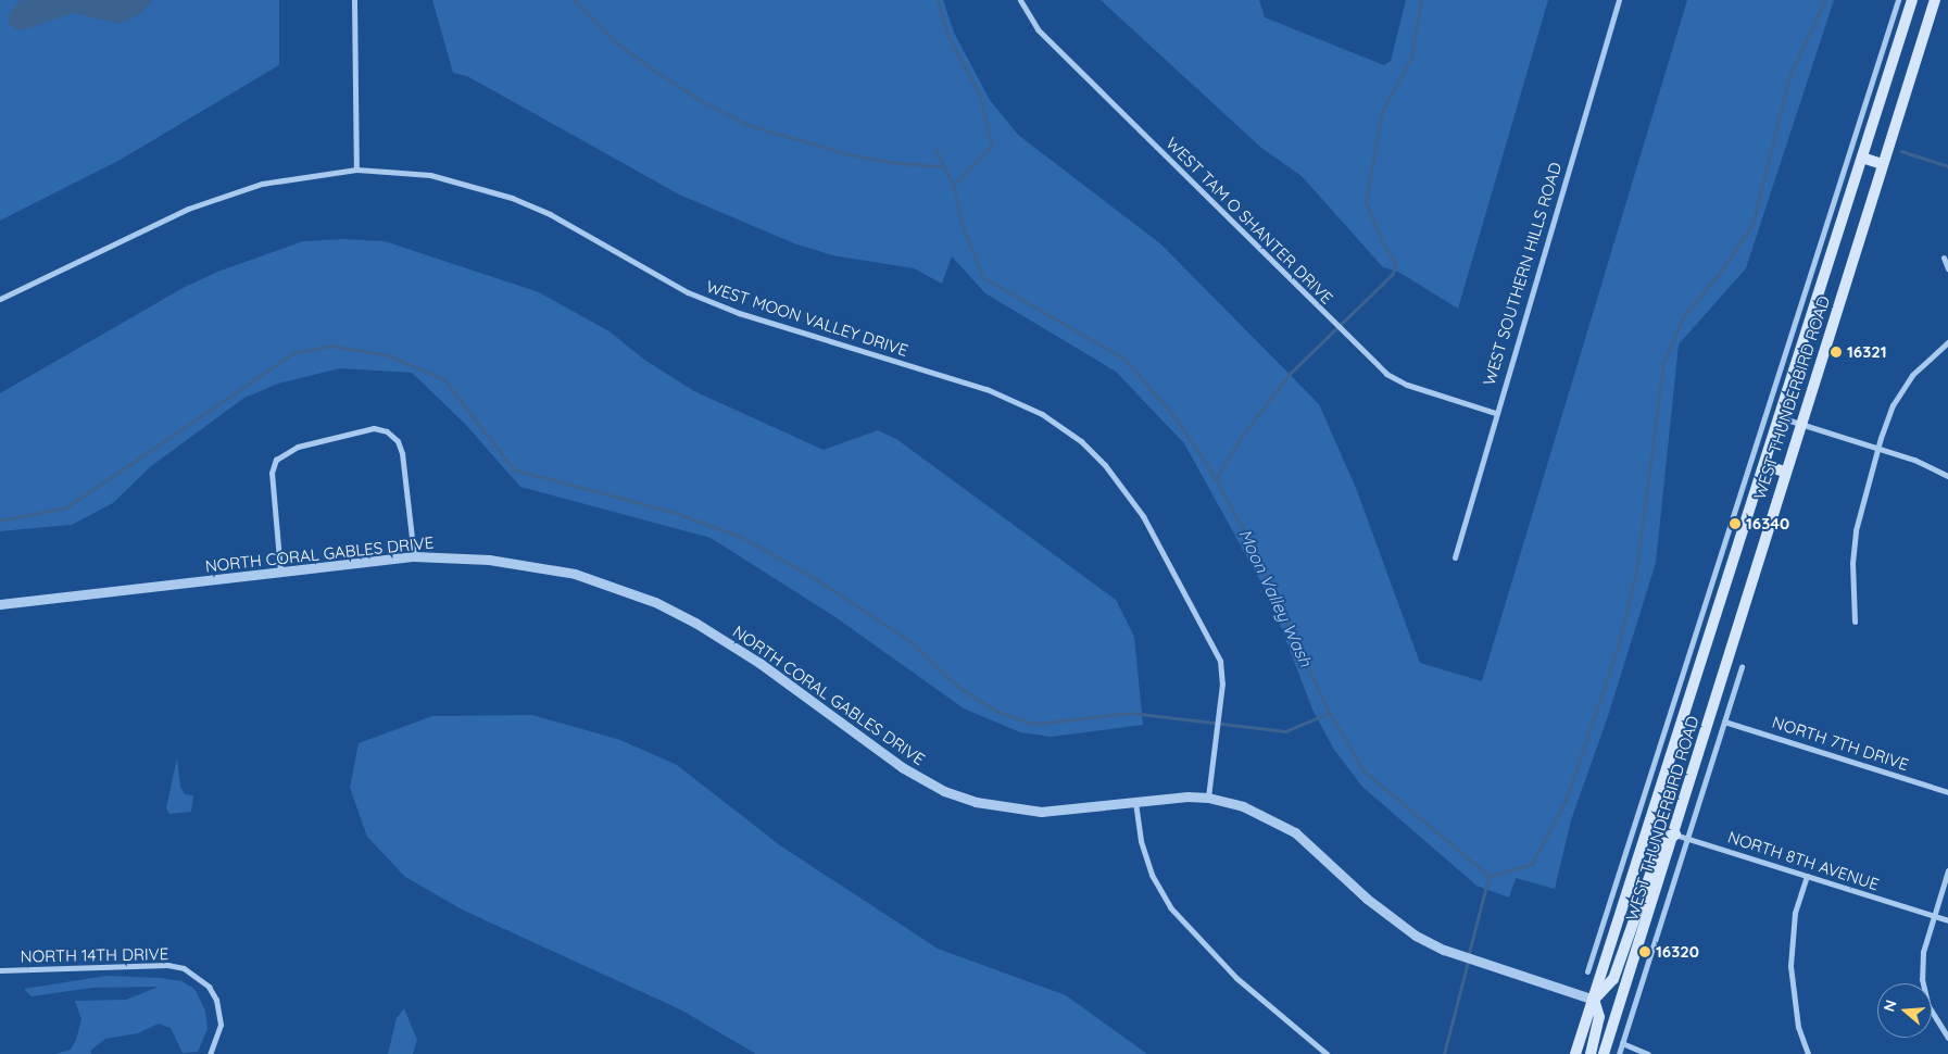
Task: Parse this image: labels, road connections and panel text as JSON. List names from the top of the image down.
{
  "streets": {
    "main road": ["WEST THUNDERBIRD ROAD"],
    "street": [
      "WEST TAM O SHANTER DRIVE",
      "WEST SOUTHERN HILLS ROAD",
      "WEST MOON VALLEY DRIVE",
      "NORTH CORAL GABLES DRIVE",
      "NORTH 7TH DRIVE",
      "NORTH 8TH AVENUE",
      "NORTH 14TH DRIVE"
    ]
  },
  "crossings": [
    ["WEST TAM O SHANTER DRIVE", "WEST SOUTHERN HILLS ROAD"],
    ["WEST MOON VALLEY DRIVE", "NORTH CORAL GABLES DRIVE"],
    ["WEST THUNDERBIRD ROAD", "NORTH CORAL GABLES DRIVE"],
    ["WEST THUNDERBIRD ROAD", "NORTH 7TH DRIVE"],
    ["WEST THUNDERBIRD ROAD", "NORTH 8TH AVENUE"]
  ],
  "water": ["Moon Valley Wash"],
  "places": ["16321", "16340", "16320"],
  "north": "left"
}
